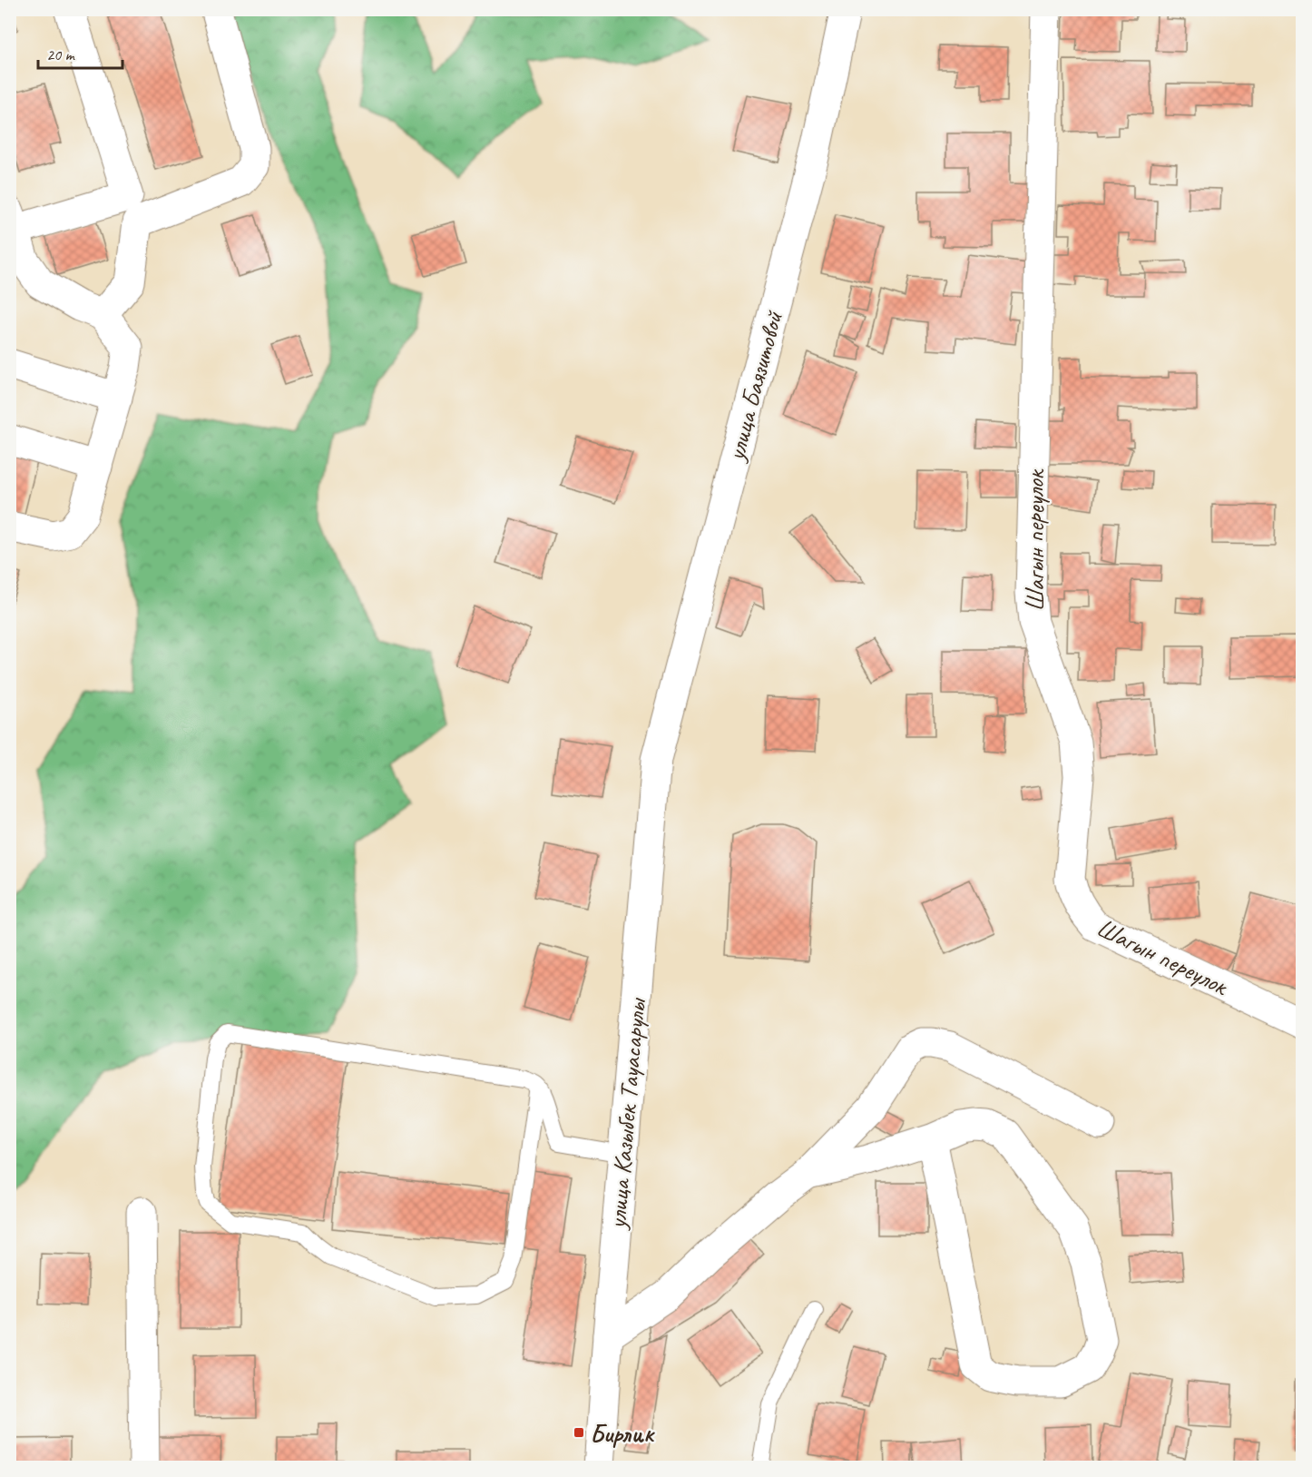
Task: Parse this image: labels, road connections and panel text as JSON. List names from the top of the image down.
{
  "streets": {
    "street": ["улица Баязитовой", "Шагын переулок", "улица Казыбек Тауасарулы"]
  },
  "crossings": [
    ["улица Баязитовой", "улица Казыбек Тауасарулы"]
  ],
  "places": {
    "transit": ["Бирлик"]
  },
  "scale_bar": "20 m"
}
